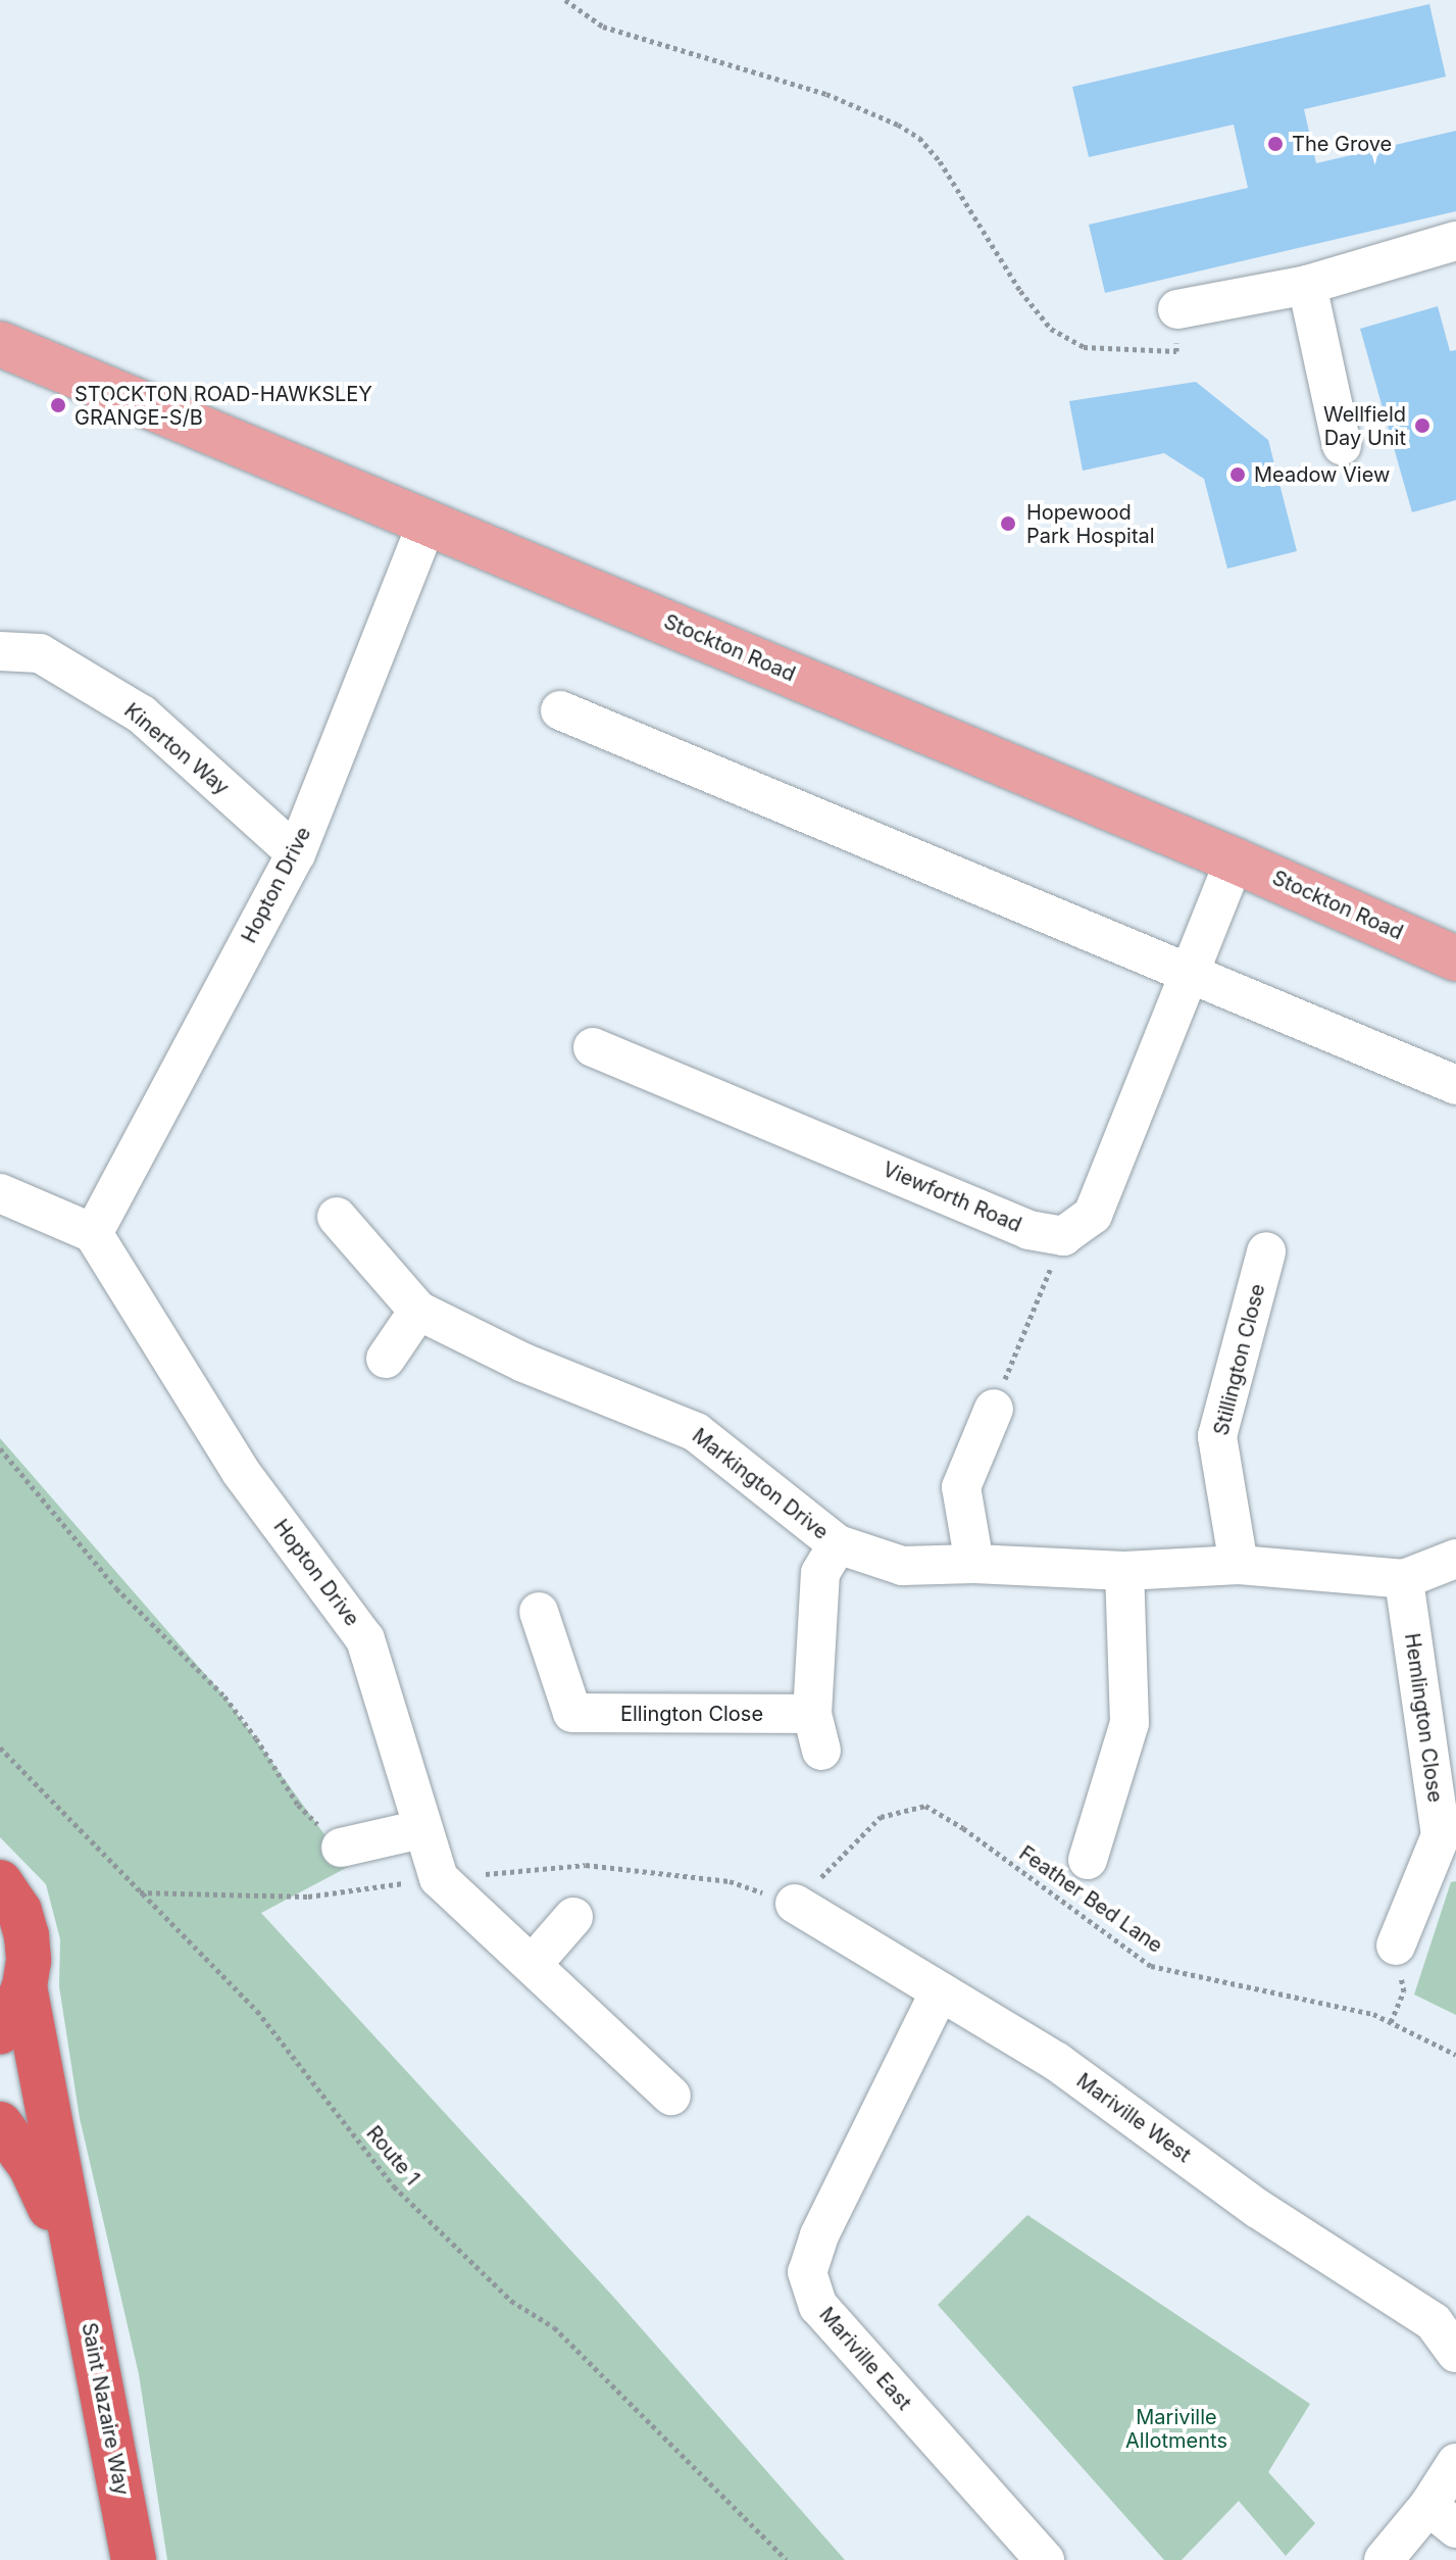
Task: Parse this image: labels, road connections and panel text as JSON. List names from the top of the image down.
{
  "streets": {
    "highway": ["Saint Nazaire Way"],
    "main road": ["Stockton Road"],
    "street": [
      "Kinerton Way",
      "Hopton Drive",
      "Viewforth Road",
      "Stillington Close",
      "Markington Drive",
      "Ellington Close",
      "Hemlington Close",
      "Mariville West",
      "Mariville East"
    ],
    "path": ["Feather Bed Lane", "Route 1"]
  },
  "crossings": [
    ["Stockton Road", "Hopton Drive"],
    ["Kinerton Way", "Hopton Drive"],
    ["Stillington Close", "Markington Drive"],
    ["Markington Drive", "Hemlington Close"],
    ["Feather Bed Lane", "Mariville West"],
    ["Mariville West", "Mariville East"]
  ],
  "parks": ["Mariville Allotments"],
  "places": [
    "The Grove",
    "STOCKTON ROAD-HAWKSLEY GRANGE-S/B",
    "Wellfield Day Unit",
    "Meadow View",
    "Hopewood Park Hospital"
  ]
}
